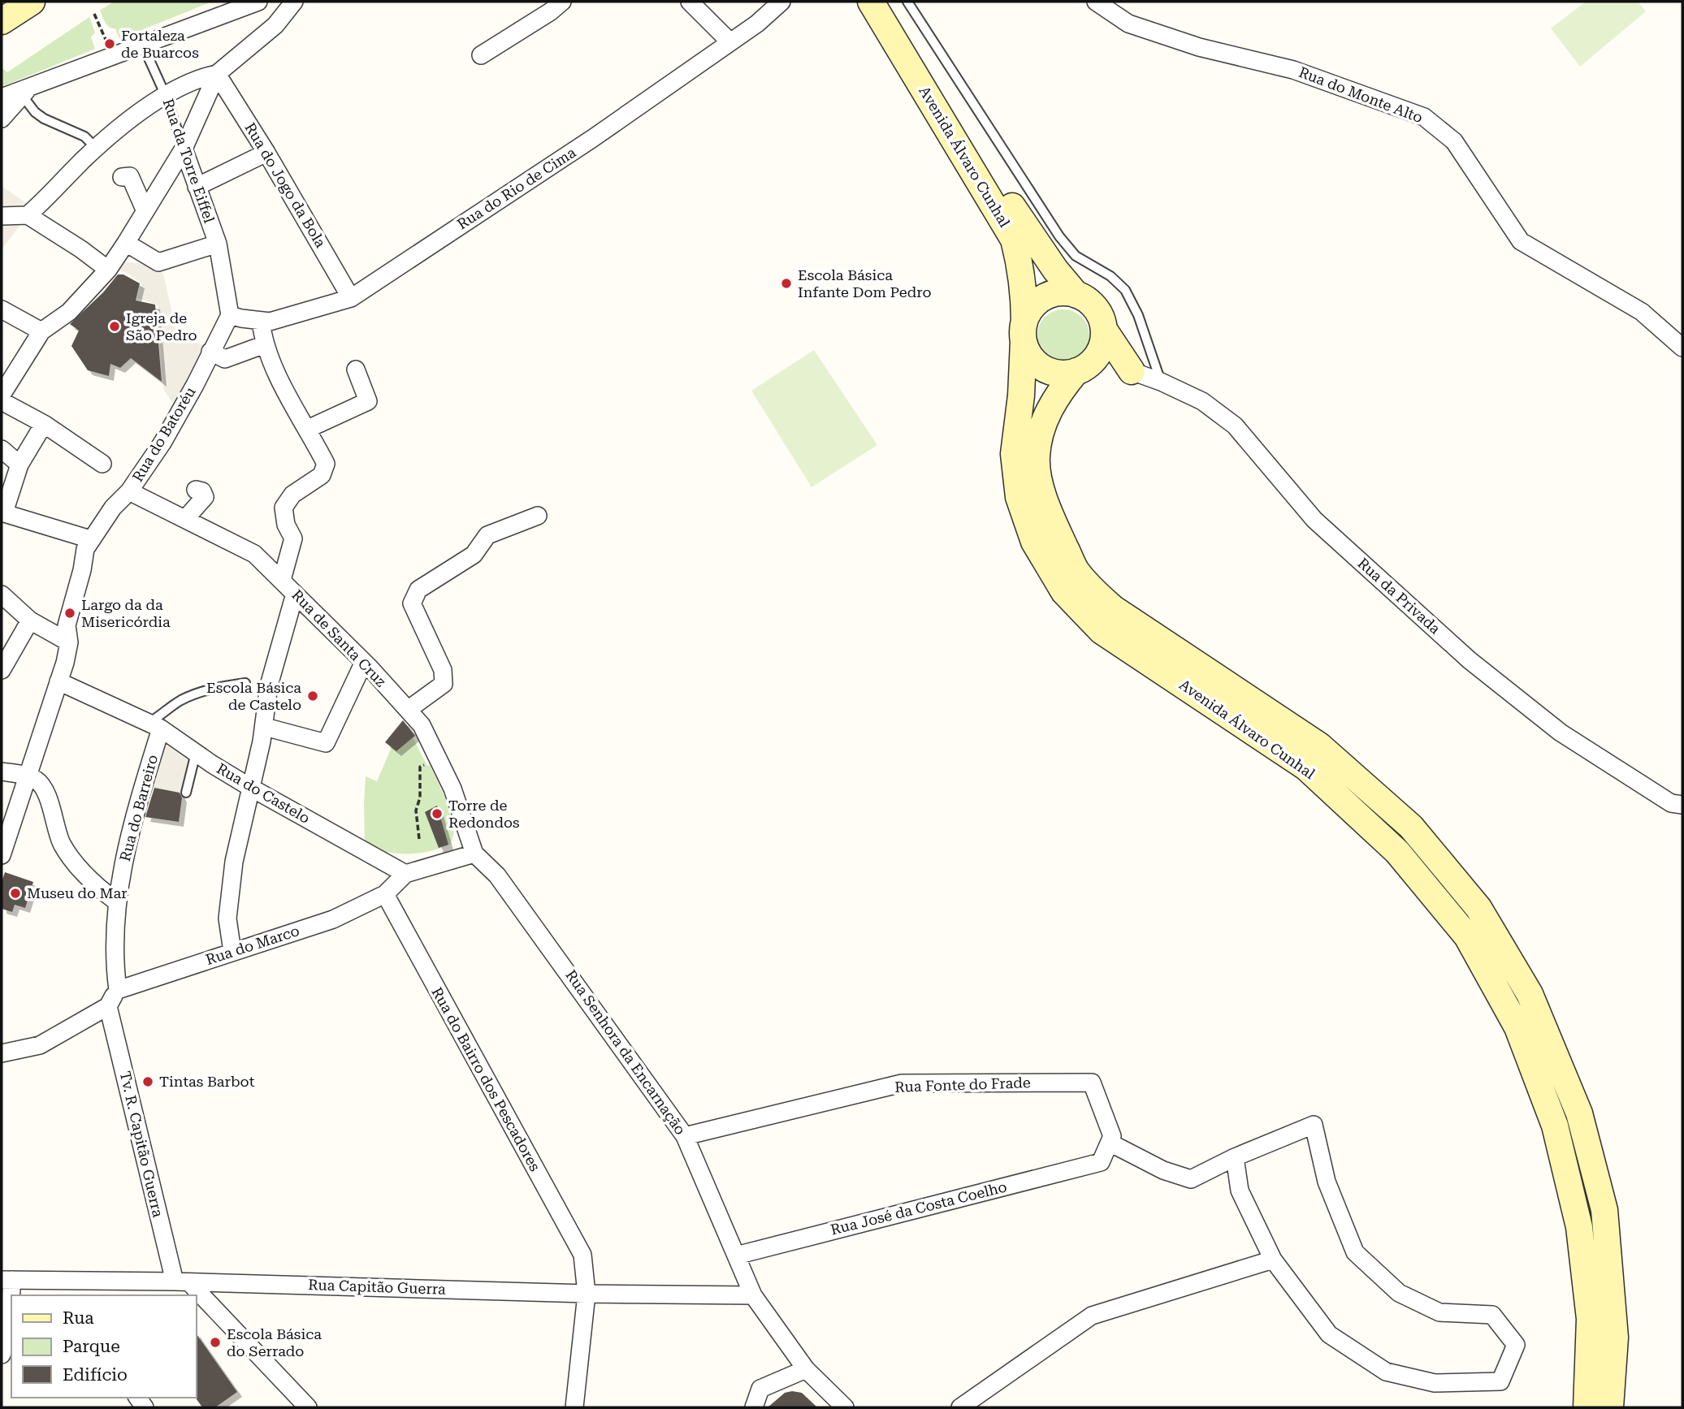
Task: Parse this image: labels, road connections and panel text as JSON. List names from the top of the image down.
{
  "streets": {
    "main road": ["Avenida Álvaro Cunhal"],
    "street": [
      "Rua do Monte Alto",
      "Rua da Torre Eiffel",
      "Rua do Jogo da Bola",
      "Rua do Rio de Cima",
      "Rua do Batoréu",
      "Rua da Privada",
      "Rua de Santa Cruz",
      "Rua do Castelo",
      "Rua do Barreiro",
      "Rua do Marco",
      "Rua Senhora da Encarnação",
      "Rua do Bairro dos Pescadores",
      "Rua Fonte do Frade",
      "Tv. R. Capitão Guerra",
      "Rua José da Costa Coelho",
      "Rua Capitão Guerra"
    ]
  },
  "crossings": [
    ["Rua da Torre Eiffel", "Rua do Rio de Cima"],
    ["Rua da Torre Eiffel", "Rua do Batoréu"],
    ["Rua do Jogo da Bola", "Rua do Rio de Cima"],
    ["Rua do Rio de Cima", "Rua do Batoréu"],
    ["Rua do Batoréu", "Rua de Santa Cruz"],
    ["Rua de Santa Cruz", "Rua Senhora da Encarnação"],
    ["Rua do Castelo", "Rua do Barreiro"],
    ["Rua do Barreiro", "Rua do Marco"],
    ["Rua do Marco", "Rua do Bairro dos Pescadores"],
    ["Rua Senhora da Encarnação", "Rua Fonte do Frade"],
    ["Rua Senhora da Encarnação", "Rua José da Costa Coelho"],
    ["Rua Senhora da Encarnação", "Rua Capitão Guerra"],
    ["Rua do Bairro dos Pescadores", "Rua Capitão Guerra"],
    ["Rua Fonte do Frade", "Rua José da Costa Coelho"],
    ["Tv. R. Capitão Guerra", "Rua Capitão Guerra"]
  ],
  "places": [
    "Fortaleza de Buarcos",
    "Escola Básica Infante Dom Pedro",
    "Igreja de São Pedro",
    "Largo da da Misericórdia",
    "Escola Básica de Castelo",
    "Torre de Redondos",
    "Museu do Mar",
    "Tintas Barbot",
    "Escola Básica do Serrado"
  ],
  "legend": ["Rua", "Parque", "Edifício"]
}
